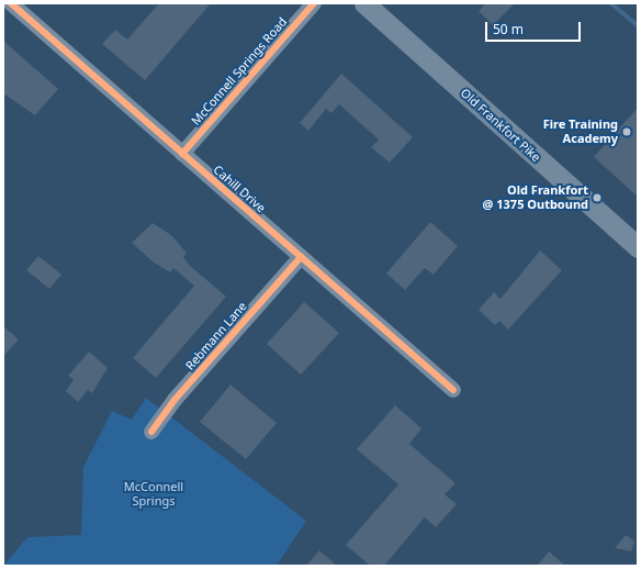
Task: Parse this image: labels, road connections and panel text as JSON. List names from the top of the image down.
{
  "streets": {
    "main road": ["Old Frankfort Pike"],
    "street": ["McConnell Springs Road", "Cahill Drive", "Rebmann Lane"]
  },
  "crossings": [
    ["McConnell Springs Road", "Cahill Drive"],
    ["Cahill Drive", "Rebmann Lane"]
  ],
  "parks": ["McConnell Springs"],
  "places": ["Fire Training Academy", "Old Frankfort @ 1375 Outbound"],
  "scale_bar": "50 m"
}
